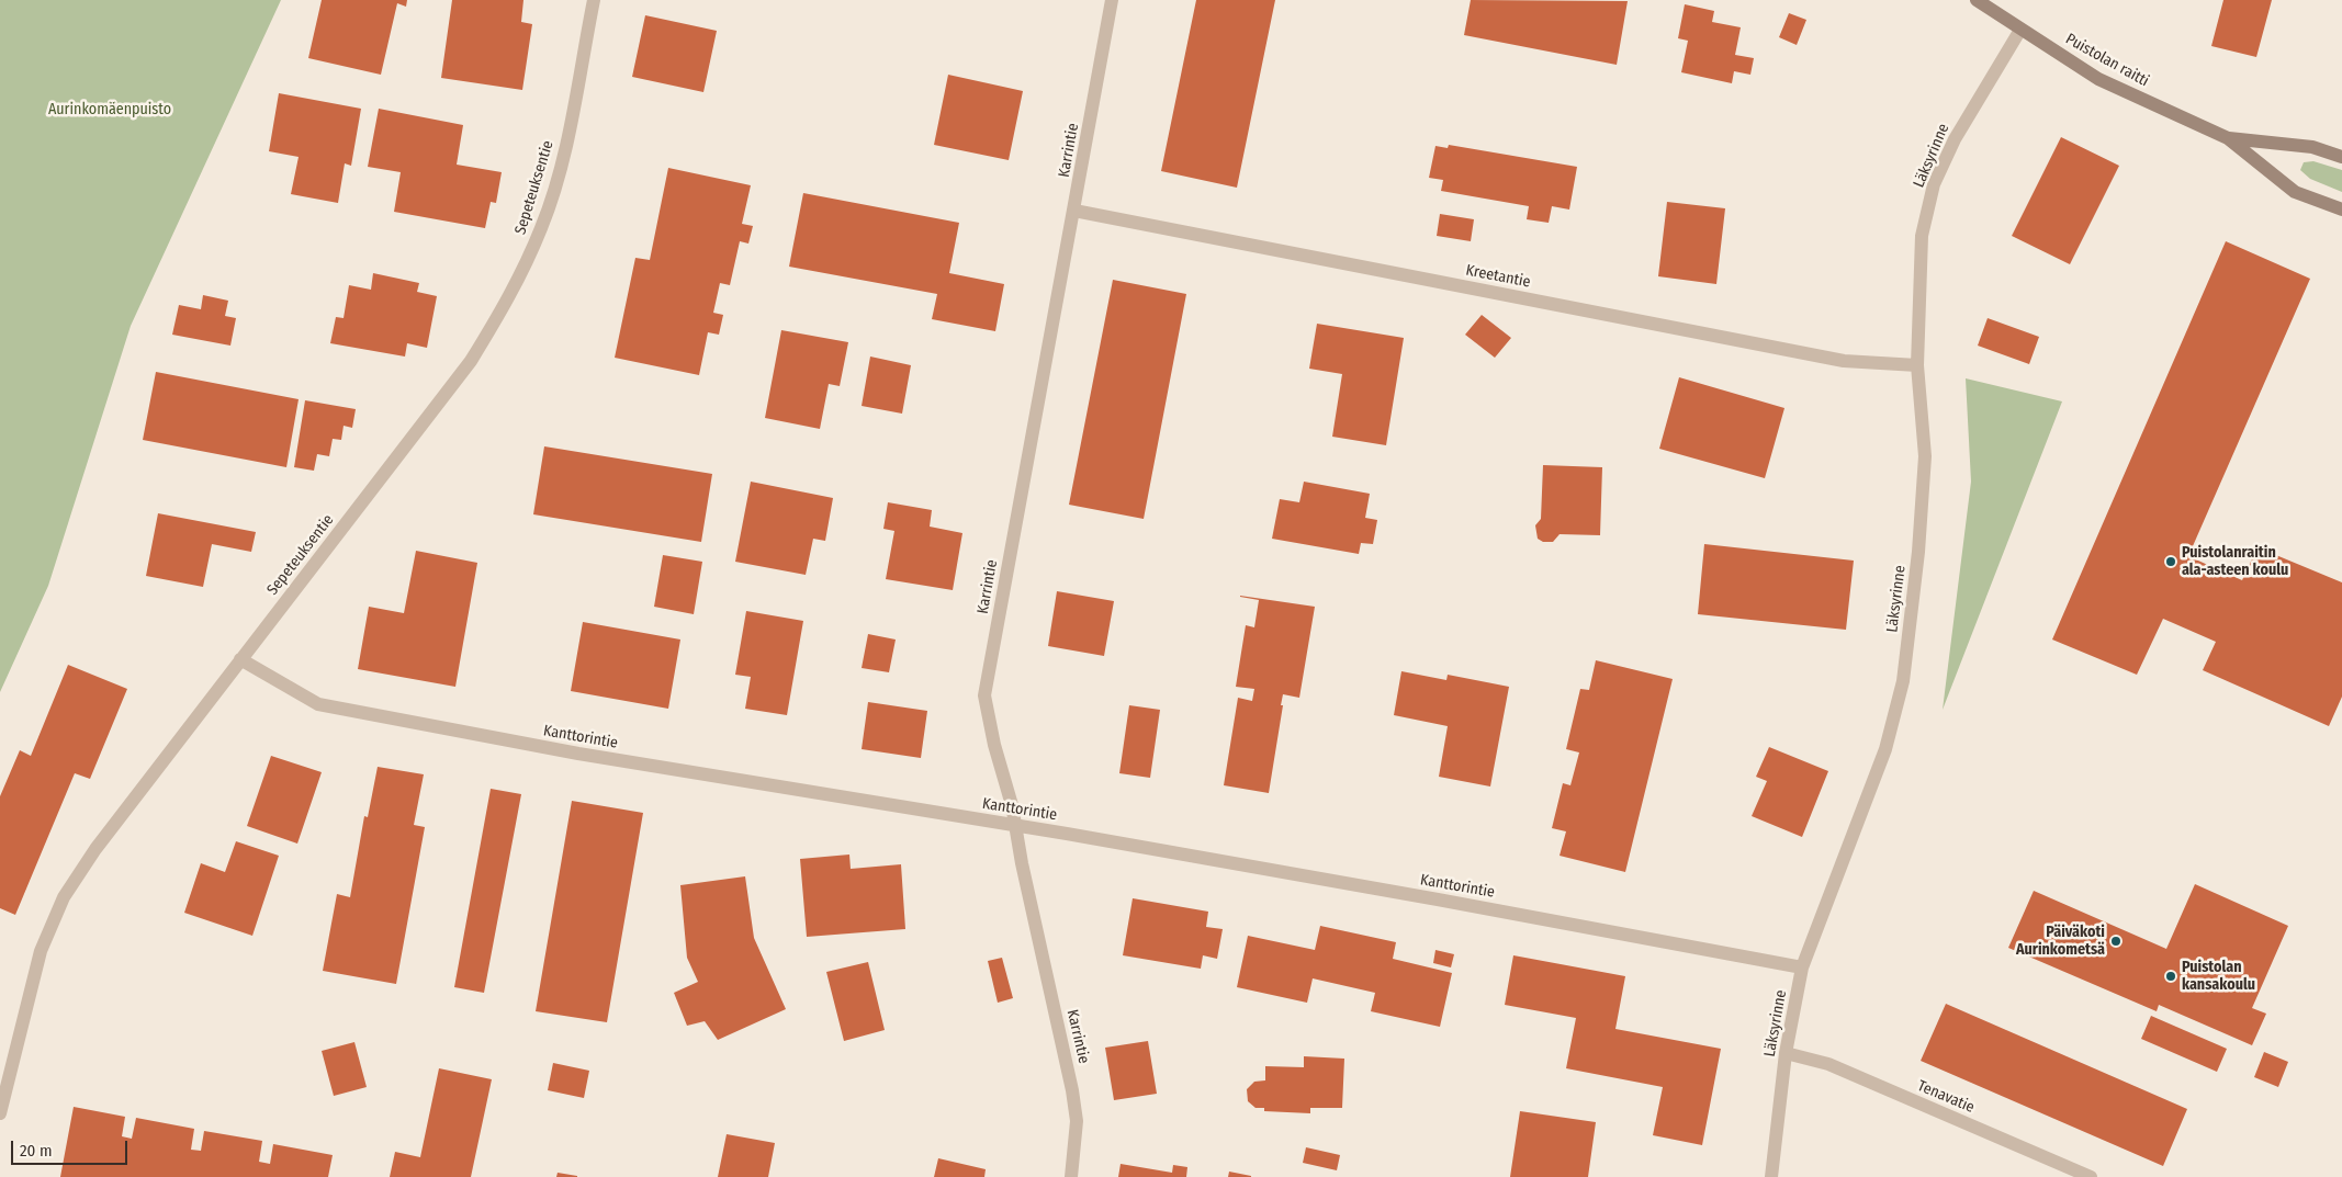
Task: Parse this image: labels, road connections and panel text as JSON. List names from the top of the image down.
{
  "streets": {
    "main road": ["Puistolan raitti"],
    "street": [
      "Karrintie",
      "Läksyrinne",
      "Sepeteuksentie",
      "Kreetantie",
      "Kanttorintie",
      "Tenavatie"
    ]
  },
  "crossings": [
    ["Puistolan raitti", "Läksyrinne"],
    ["Karrintie", "Kreetantie"],
    ["Karrintie", "Kanttorintie"],
    ["Läksyrinne", "Kreetantie"],
    ["Läksyrinne", "Kanttorintie"],
    ["Läksyrinne", "Tenavatie"],
    ["Sepeteuksentie", "Kanttorintie"]
  ],
  "parks": ["Aurinkomäenpuisto"],
  "places": ["Puistolanraitin ala-asteen koulu", "Päiväkoti Aurinkometsä", "Puistolan kansakoulu"],
  "scale_bar": "20 m"
}
